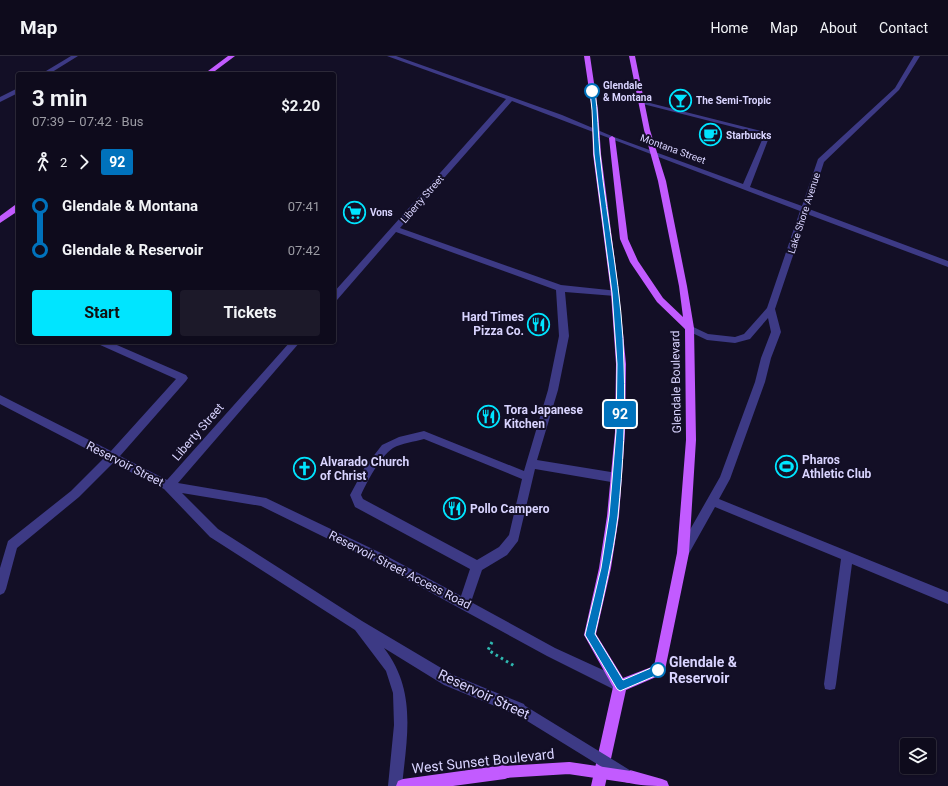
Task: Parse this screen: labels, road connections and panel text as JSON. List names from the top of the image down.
{
  "streets": {
    "main road": ["Glendale Boulevard", "West Sunset Boulevard"],
    "street": [
      "Montana Street",
      "Liberty Street",
      "Lake Shore Avenue",
      "Reservoir Street",
      "Reservoir Street Access Road"
    ]
  },
  "crossings": [
    ["Montana Street", "Liberty Street"],
    ["Montana Street", "Lake Shore Avenue"],
    ["Montana Street", "Glendale Boulevard"],
    ["Liberty Street", "Reservoir Street"],
    ["Liberty Street", "Reservoir Street Access Road"],
    ["Lake Shore Avenue", "Glendale Boulevard"],
    ["Glendale Boulevard", "Reservoir Street Access Road"],
    ["Reservoir Street", "Reservoir Street Access Road"],
    ["Reservoir Street", "West Sunset Boulevard"]
  ],
  "places": {
    "other": ["Glendale & Montana", "Glendale & Reservoir"],
    "bar": ["The Semi-Tropic"],
    "cafe": ["Starbucks"],
    "supermarket": ["Vons"],
    "restaurant": ["Hard Times Pizza Co.", "Tora Japanese Kitchen", "Pollo Campero"],
    "sports": ["Pharos Athletic Club"],
    "church": ["Alvarado Church of Christ"]
  },
  "lines": ["bus line 92"],
  "page": {
    "header": "Map",
    "nav": [
      "Home",
      "Map",
      "About",
      "Contact"
    ],
    "on_map": "92",
    "heading": ["3 min", "07:39 – 07:42 · Bus", "$2.20"],
    "legs": ["2", "92"],
    "list": [
      {
        "name": "Glendale & Montana",
        "value": "07:41"
      },
      {
        "name": "Glendale & Reservoir",
        "value": "07:42"
      }
    ],
    "buttons": ["Start", "Tickets"]
  }
}
